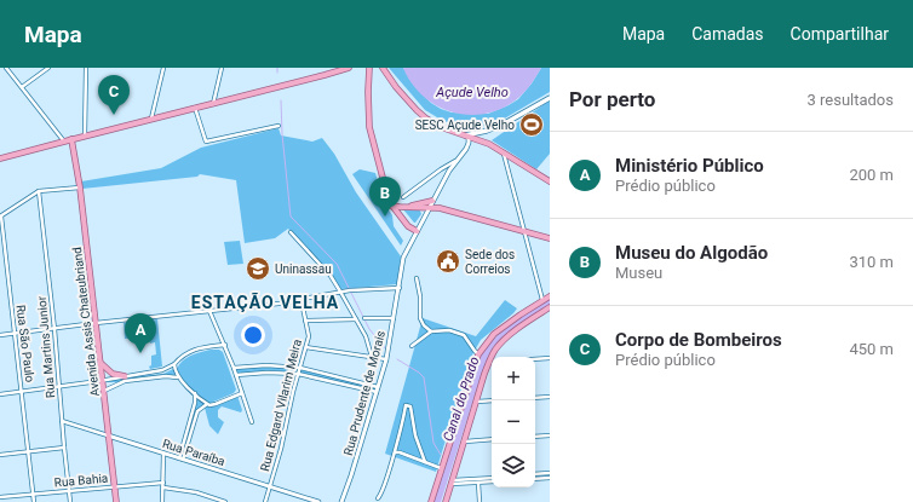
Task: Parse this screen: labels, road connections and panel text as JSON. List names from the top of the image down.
{
  "streets": {
    "main road": ["Avenida Assis Chateubriand"],
    "street": [
      "Rua São Paulo",
      "Rua Martins Junior",
      "Rua Prudente de Morais",
      "Rua Edgard Vilarim Meira",
      "Rua Paraíba",
      "Rua Bahia"
    ]
  },
  "crossings": [
    ["Avenida Assis Chateubriand", "Rua Paraíba"],
    ["Avenida Assis Chateubriand", "Rua Bahia"],
    ["Rua São Paulo", "Rua Bahia"],
    ["Rua Martins Junior", "Rua Paraíba"],
    ["Rua Martins Junior", "Rua Bahia"],
    ["Rua Edgard Vilarim Meira", "Rua Paraíba"]
  ],
  "districts": ["ESTAÇÃO VELHA"],
  "water": ["Açude Velho", "Canal do Prado"],
  "places": {
    "sports": ["SESC Açude Velho"],
    "public building": ["Sede dos Correios"],
    "school or university": ["Uninassau"]
  },
  "page": {
    "header": "Mapa",
    "nav": ["Mapa", "Camadas", "Compartilhar"],
    "heading": ["Por perto", "3 resultados"],
    "pins": ["C", "B", "A"],
    "list": [
      {
        "mark": "A",
        "name": "Ministério Público",
        "note": "Prédio público",
        "value": "200 m"
      },
      {
        "mark": "B",
        "name": "Museu do Algodão",
        "note": "Museu",
        "value": "310 m"
      },
      {
        "mark": "C",
        "name": "Corpo de Bombeiros",
        "note": "Prédio público",
        "value": "450 m"
      }
    ],
    "map_buttons": ["+", "−"]
  }
}
